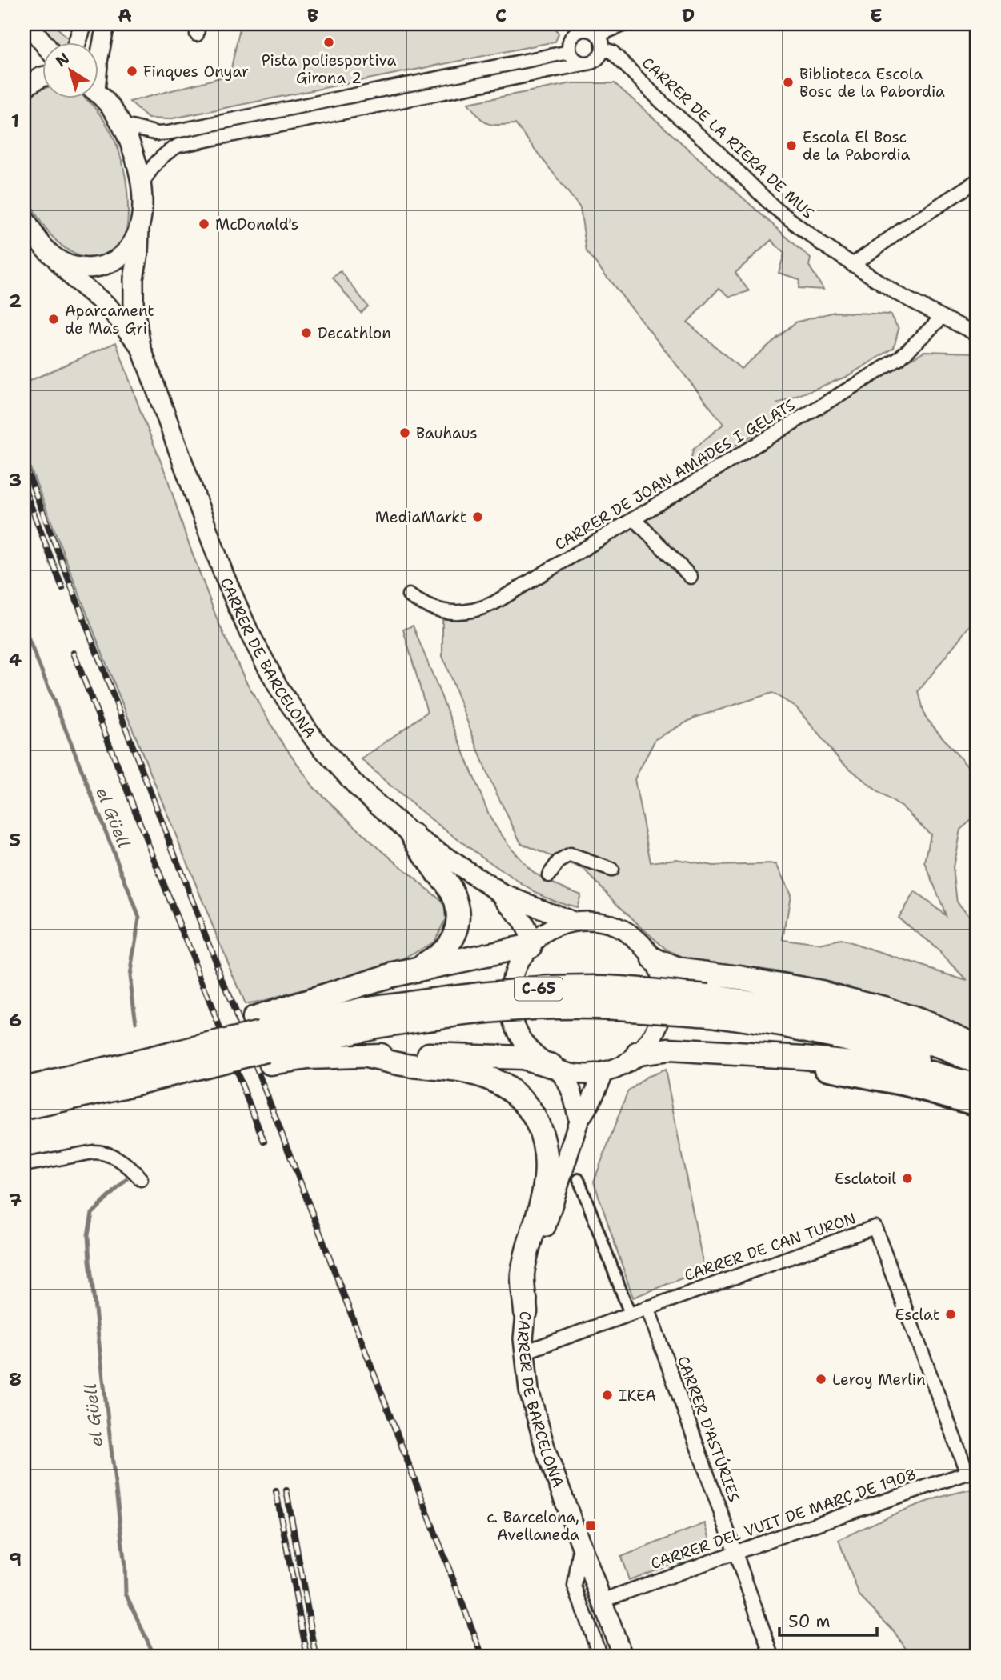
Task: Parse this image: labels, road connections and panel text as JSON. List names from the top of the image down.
{
  "streets": {
    "highway": ["C-65"],
    "main road": ["CARRER DE BARCELONA"],
    "street": [
      "CARRER DE LA RIERA DE MUS",
      "CARRER DE JOAN AMADES I GELATS",
      "CARRER DE CAN TURON",
      "CARRER D'ASTÚRIES",
      "CARRER DEL VUIT DE MARÇ DE 1908"
    ]
  },
  "crossings": [
    ["CARRER DE LA RIERA DE MUS", "CARRER DE JOAN AMADES I GELATS"],
    ["CARRER DE BARCELONA", "CARRER DE CAN TURON"],
    ["CARRER DE BARCELONA", "CARRER DEL VUIT DE MARÇ DE 1908"],
    ["CARRER DE CAN TURON", "CARRER D'ASTÚRIES"],
    ["CARRER DE CAN TURON", "CARRER DEL VUIT DE MARÇ DE 1908"],
    ["CARRER D'ASTÚRIES", "CARRER DEL VUIT DE MARÇ DE 1908"]
  ],
  "water": ["el Güell"],
  "places": {
    "other": [
      "Pista poliesportiva Girona 2",
      "Finques Onyar",
      "Biblioteca Escola Bosc de la Pabordia",
      "Escola El Bosc de la Pabordia",
      "McDonald's",
      "Aparcament de Mas Gri",
      "Decathlon",
      "Bauhaus",
      "MediaMarkt",
      "Esclatoil",
      "Esclat",
      "Leroy Merlin",
      "IKEA"
    ],
    "transit": ["c. Barcelona, Avellaneda"]
  },
  "scale_bar": "50 m",
  "north": "top left",
  "grid": {
    "columns": [
      "A",
      "B",
      "C",
      "D",
      "E"
    ],
    "rows": [
      "1",
      "2",
      "3",
      "4",
      "5",
      "6",
      "7",
      "8",
      "9"
    ]
  }
}
